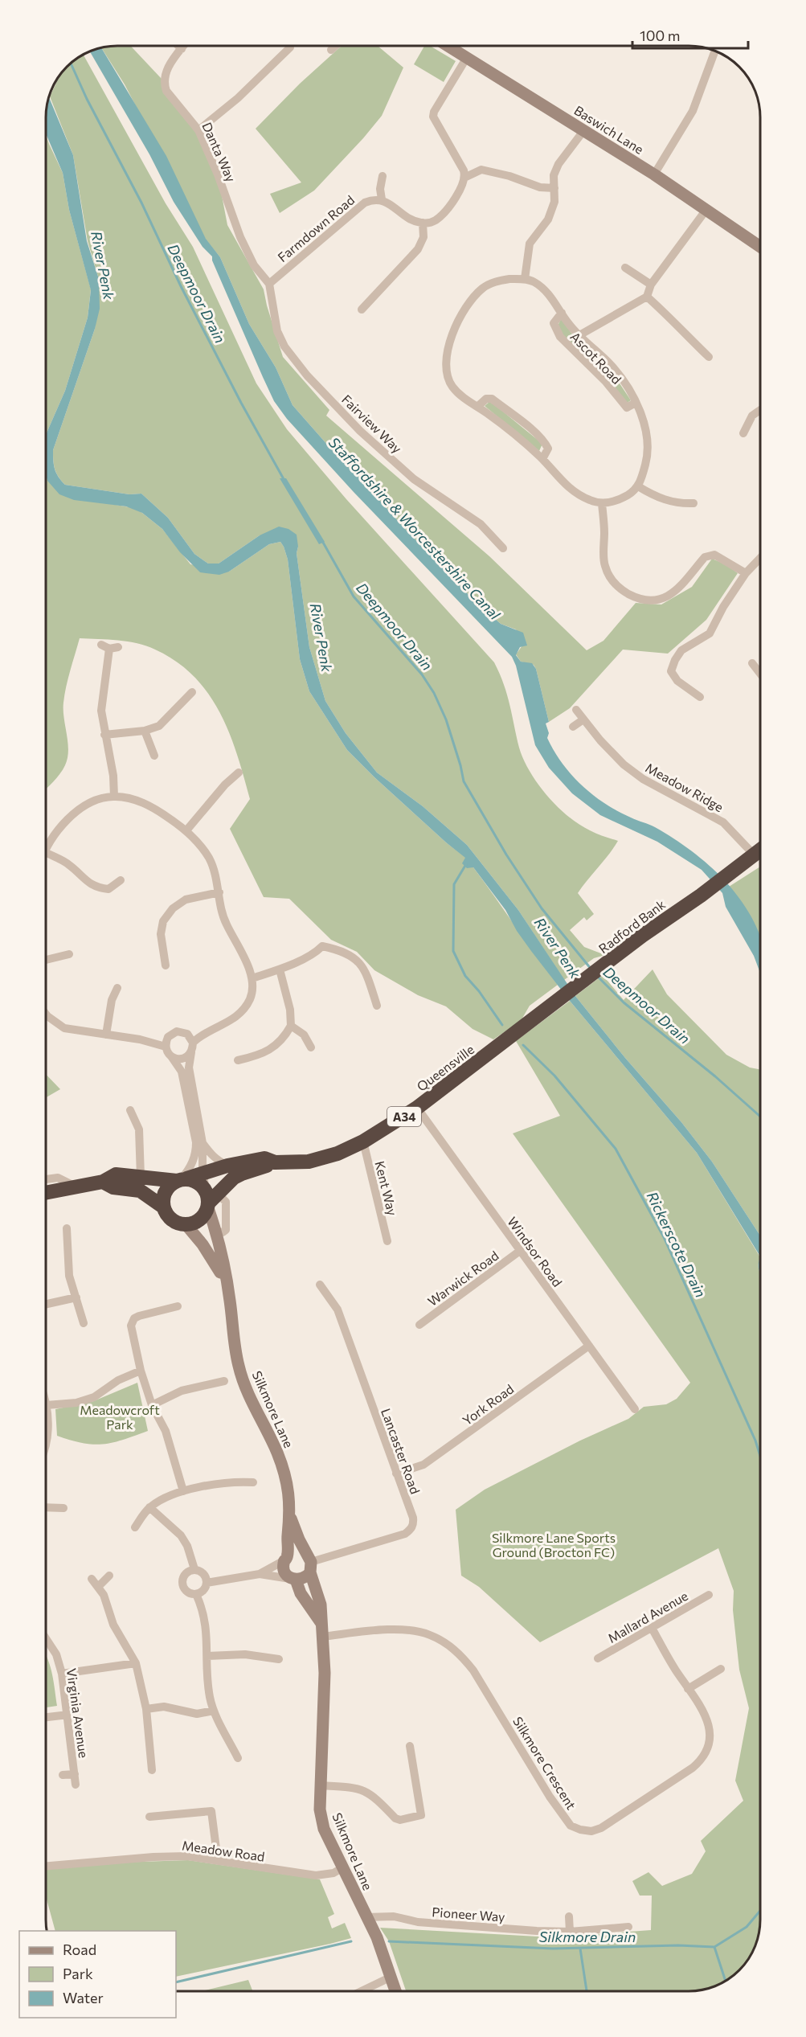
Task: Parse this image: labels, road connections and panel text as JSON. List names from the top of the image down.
{
  "streets": {
    "highway": ["Radford Bank", "Queensville", "A34"],
    "street": [
      "Baswich Lane",
      "Danta Way",
      "Farmdown Road",
      "Ascot Road",
      "Fairview Way",
      "Meadow Ridge",
      "Kent Way",
      "Windsor Road",
      "Warwick Road",
      "York Road",
      "Silkmore Lane",
      "Lancaster Road",
      "Mallard Avenue",
      "Virginia Avenue",
      "Silkmore Crescent",
      "Meadow Road",
      "Pioneer Way"
    ]
  },
  "crossings": [
    ["Danta Way", "Farmdown Road"],
    ["Danta Way", "Fairview Way"],
    ["Farmdown Road", "Fairview Way"],
    ["Meadow Ridge", "Radford Bank"],
    ["Radford Bank", "Queensville"],
    ["Queensville", "A34"],
    ["Queensville", "Kent Way"],
    ["Queensville", "Windsor Road"],
    ["A34", "Silkmore Lane"],
    ["Windsor Road", "Warwick Road"],
    ["Windsor Road", "York Road"],
    ["York Road", "Lancaster Road"],
    ["Silkmore Lane", "Lancaster Road"],
    ["Silkmore Lane", "Silkmore Crescent"],
    ["Silkmore Lane", "Meadow Road"],
    ["Silkmore Lane", "Pioneer Way"],
    ["Mallard Avenue", "Silkmore Crescent"]
  ],
  "water": [
    "River Penk",
    "Deepmoor Drain",
    "Staffordshire & Worcestershire Canal",
    "Rickerscote Drain",
    "Silkmore Drain"
  ],
  "parks": ["Meadowcroft Park", "Silkmore Lane Sports Ground (Brocton FC)"],
  "legend": ["Road", "Park", "Water"],
  "scale_bar": "100 m"
}
